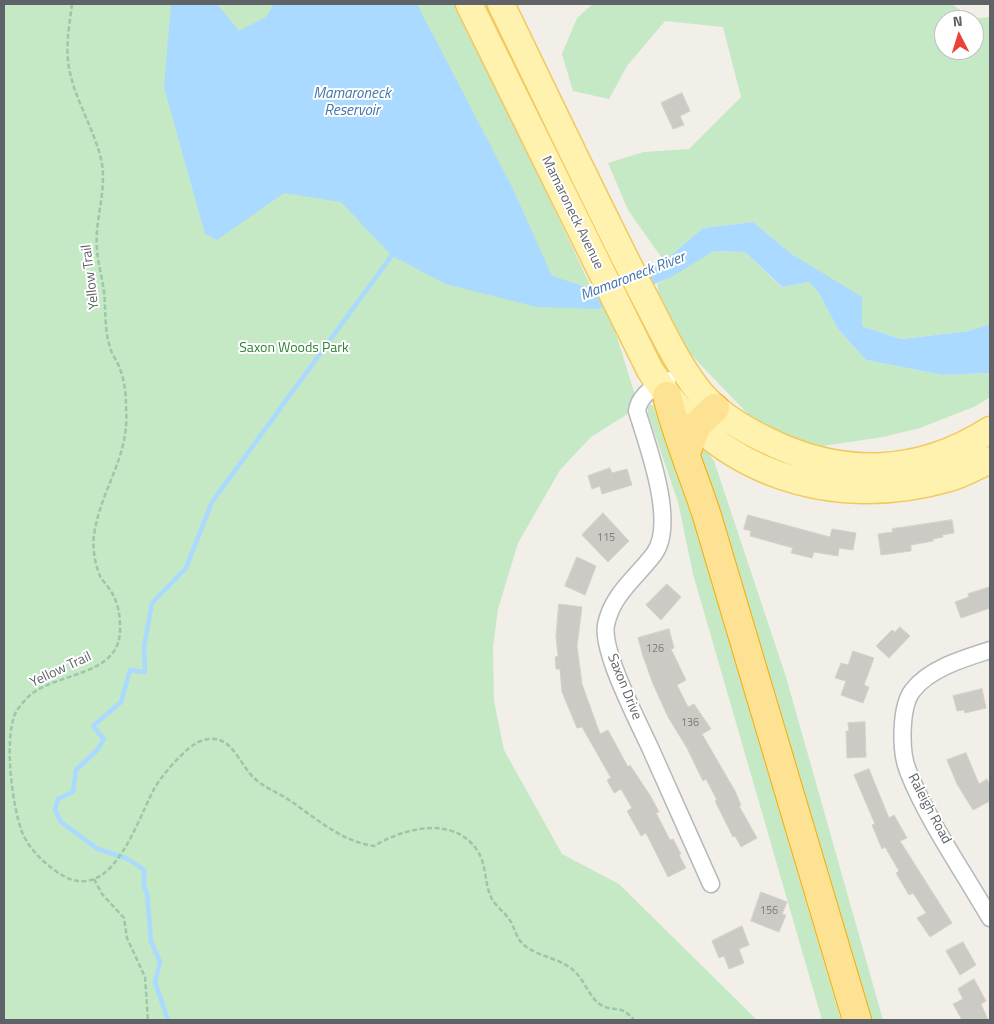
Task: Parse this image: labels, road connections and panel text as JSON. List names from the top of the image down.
{
  "streets": {
    "main road": ["Mamaroneck Avenue"],
    "street": ["Saxon Drive", "Raleigh Road"],
    "path": ["Yellow Trail"]
  },
  "crossings": [
    ["Mamaroneck Avenue", "Saxon Drive"]
  ],
  "water": ["Mamaroneck Reservoir", "Mamaroneck River"],
  "parks": ["Saxon Woods Park"],
  "house_numbers": [
    "115",
    "126",
    "136",
    "156"
  ],
  "north": "top"
}
